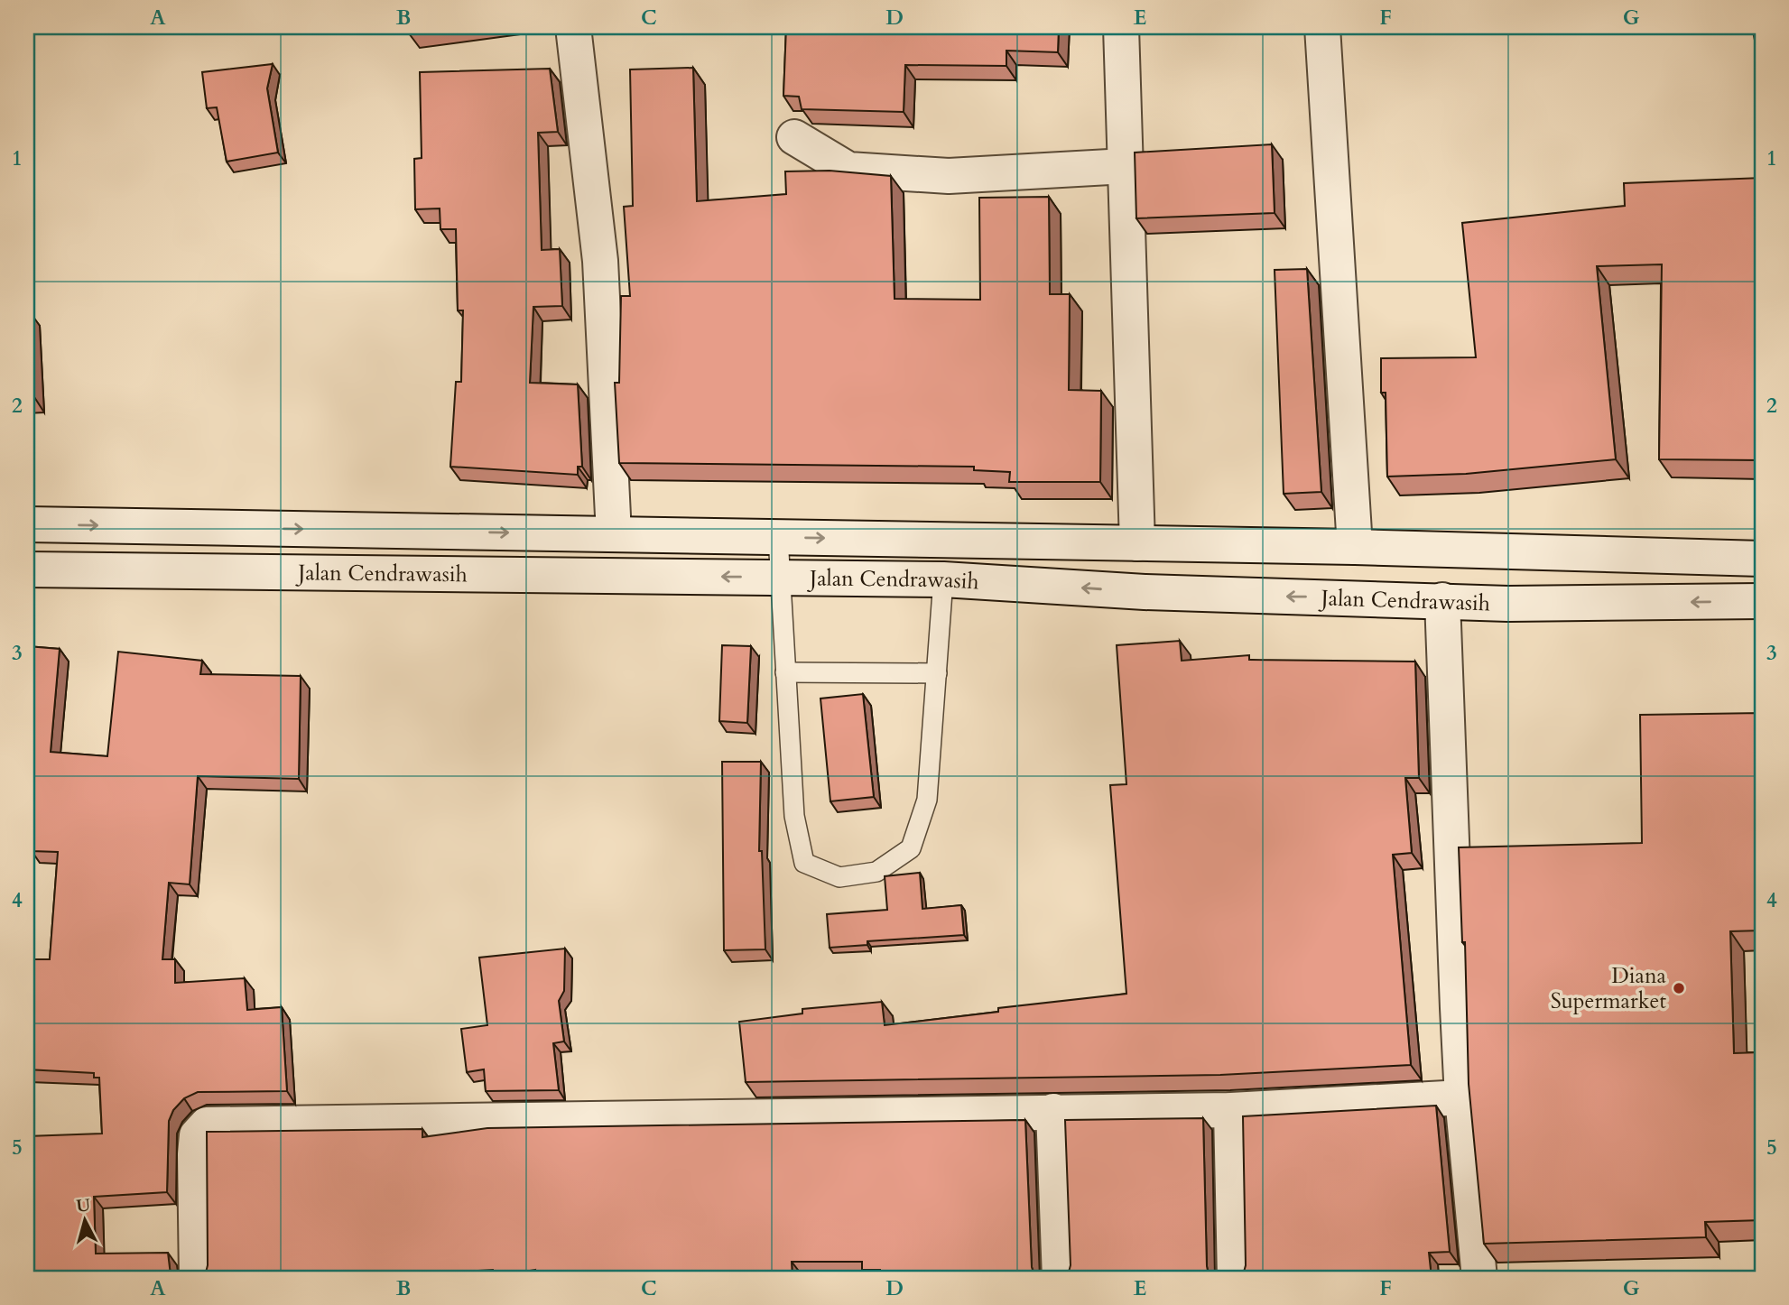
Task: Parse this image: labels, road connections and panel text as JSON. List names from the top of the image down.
{
  "streets": {
    "street": ["Jalan Cendrawasih"]
  },
  "places": ["Diana Supermarket"],
  "north": "top",
  "grid": {
    "columns": [
      "A",
      "B",
      "C",
      "D",
      "E",
      "F",
      "G"
    ],
    "rows": [
      "1",
      "2",
      "3",
      "4",
      "5"
    ]
  }
}
